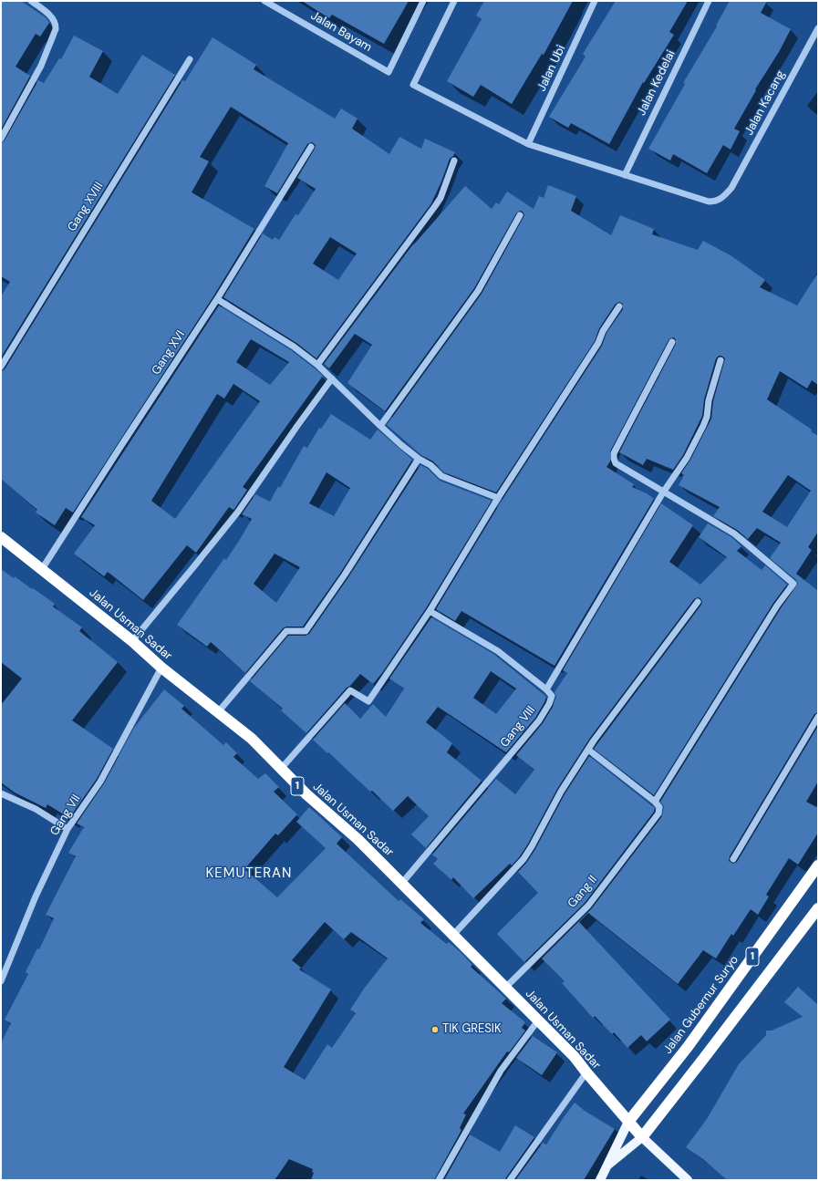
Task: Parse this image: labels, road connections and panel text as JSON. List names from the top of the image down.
{
  "streets": {
    "highway": ["Jalan Usman Sadar", "1", "Jalan Gubernur Suryo"],
    "street": [
      "Jalan Bayam",
      "Jalan Ubi",
      "Jalan Kedelai",
      "Jalan Kacang",
      "Gang XVIII",
      "Gang XVI",
      "Gang VIII",
      "Gang VII",
      "Gang II"
    ]
  },
  "crossings": [
    ["Jalan Ubi", "Jalan Kacang"],
    ["Jalan Kedelai", "Jalan Kacang"],
    ["Gang XVI", "Jalan Usman Sadar"],
    ["Jalan Usman Sadar", "Gang VIII"],
    ["Jalan Usman Sadar", "1"],
    ["Jalan Usman Sadar", "Gang VII"],
    ["Jalan Usman Sadar", "Gang II"],
    ["Jalan Usman Sadar", "Jalan Gubernur Suryo"],
    ["1", "Jalan Gubernur Suryo"]
  ],
  "districts": ["KEMUTERAN"],
  "places": ["TIK GRESIK"]
}
